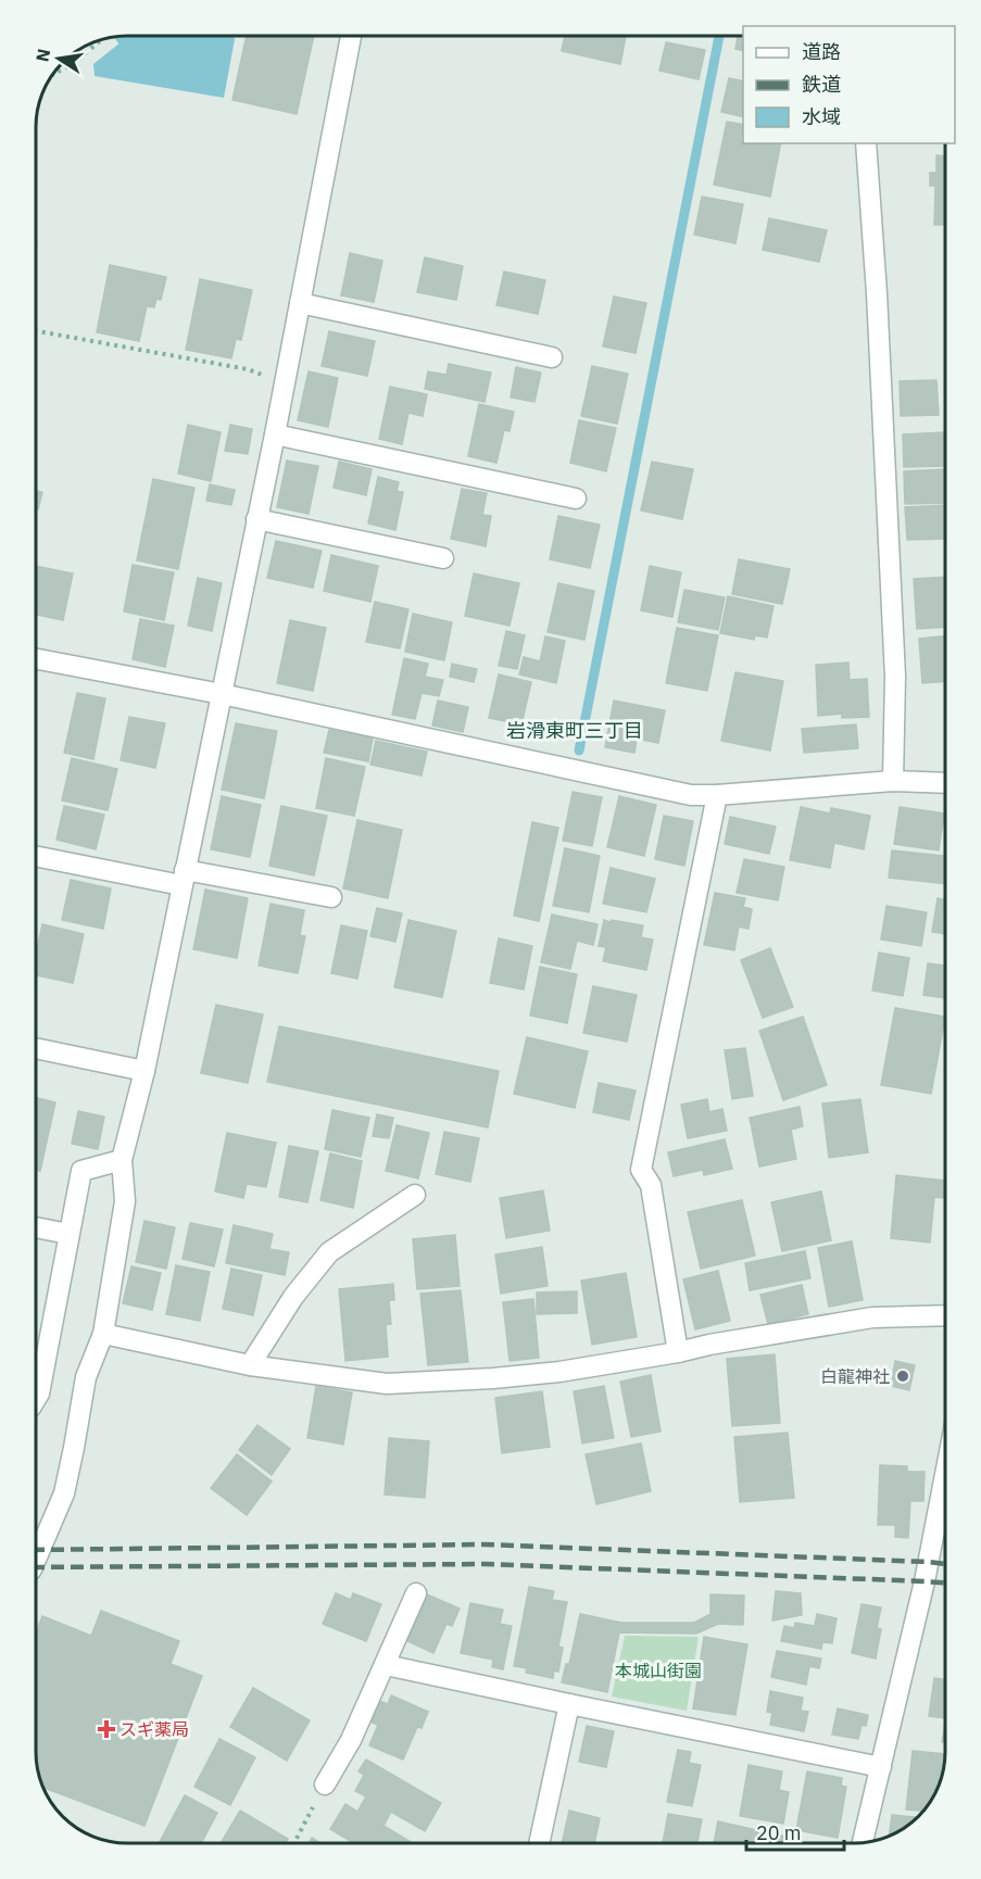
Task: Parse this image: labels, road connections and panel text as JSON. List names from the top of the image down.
{
  "districts": ["岩滑東町三丁目"],
  "parks": ["本城山街園"],
  "places": {
    "other": ["白龍神社"],
    "health": ["スギ薬局"]
  },
  "legend": ["道路", "鉄道", "水域"],
  "scale_bar": "20 m",
  "north": "left"
}
